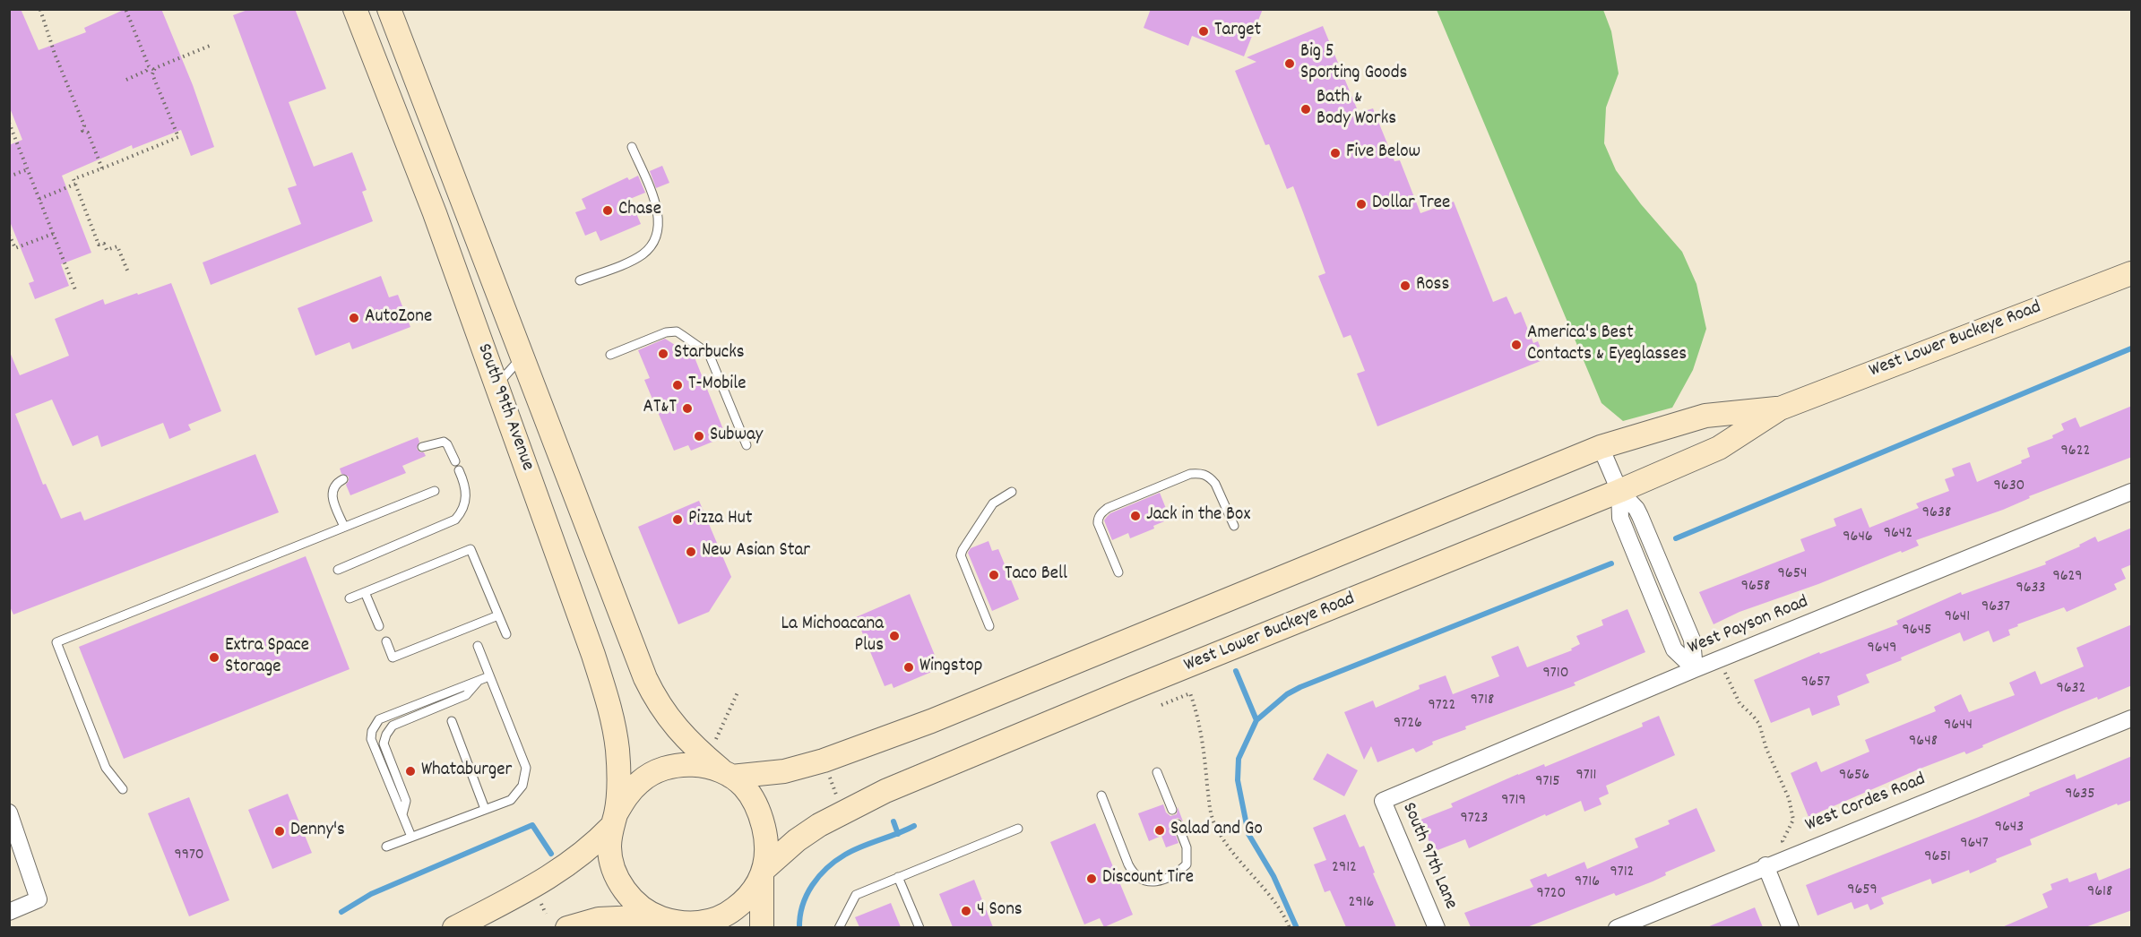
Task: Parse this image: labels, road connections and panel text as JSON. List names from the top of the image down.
{
  "streets": {
    "main road": ["West Lower Buckeye Road", "South 99th Avenue"],
    "street": ["West Payson Road", "West Cordes Road", "South 97th Lane"]
  },
  "crossings": [
    ["West Lower Buckeye Road", "South 99th Avenue"],
    ["West Payson Road", "South 97th Lane"]
  ],
  "places": [
    "Target",
    "Big 5 Sporting Goods",
    "Bath & Body Works",
    "Five Below",
    "Dollar Tree",
    "Chase",
    "Ross",
    "AutoZone",
    "America's Best Contacts & Eyeglasses",
    "Starbucks",
    "T-Mobile",
    "AT&T",
    "Subway",
    "Jack in the Box",
    "Pizza Hut",
    "New Asian Star",
    "Taco Bell",
    "La Michoacana Plus",
    "Extra Space Storage",
    "Wingstop",
    "Whataburger",
    "Salad and Go",
    "Denny's",
    "Discount Tire",
    "4 Sons"
  ],
  "house_numbers": [
    "9622",
    "9630",
    "9638",
    "9642",
    "9646",
    "9654",
    "9629",
    "9658",
    "9633",
    "9637",
    "9641",
    "9645",
    "9649",
    "9710",
    "9657",
    "9632",
    "9718",
    "9722",
    "9726",
    "9644",
    "9648",
    "9711",
    "9656",
    "9715",
    "9635",
    "9719",
    "9723",
    "9643",
    "9647",
    "9970",
    "9651",
    "2912",
    "9712",
    "9716",
    "9659",
    "9618",
    "9720",
    "2916"
  ]
}
